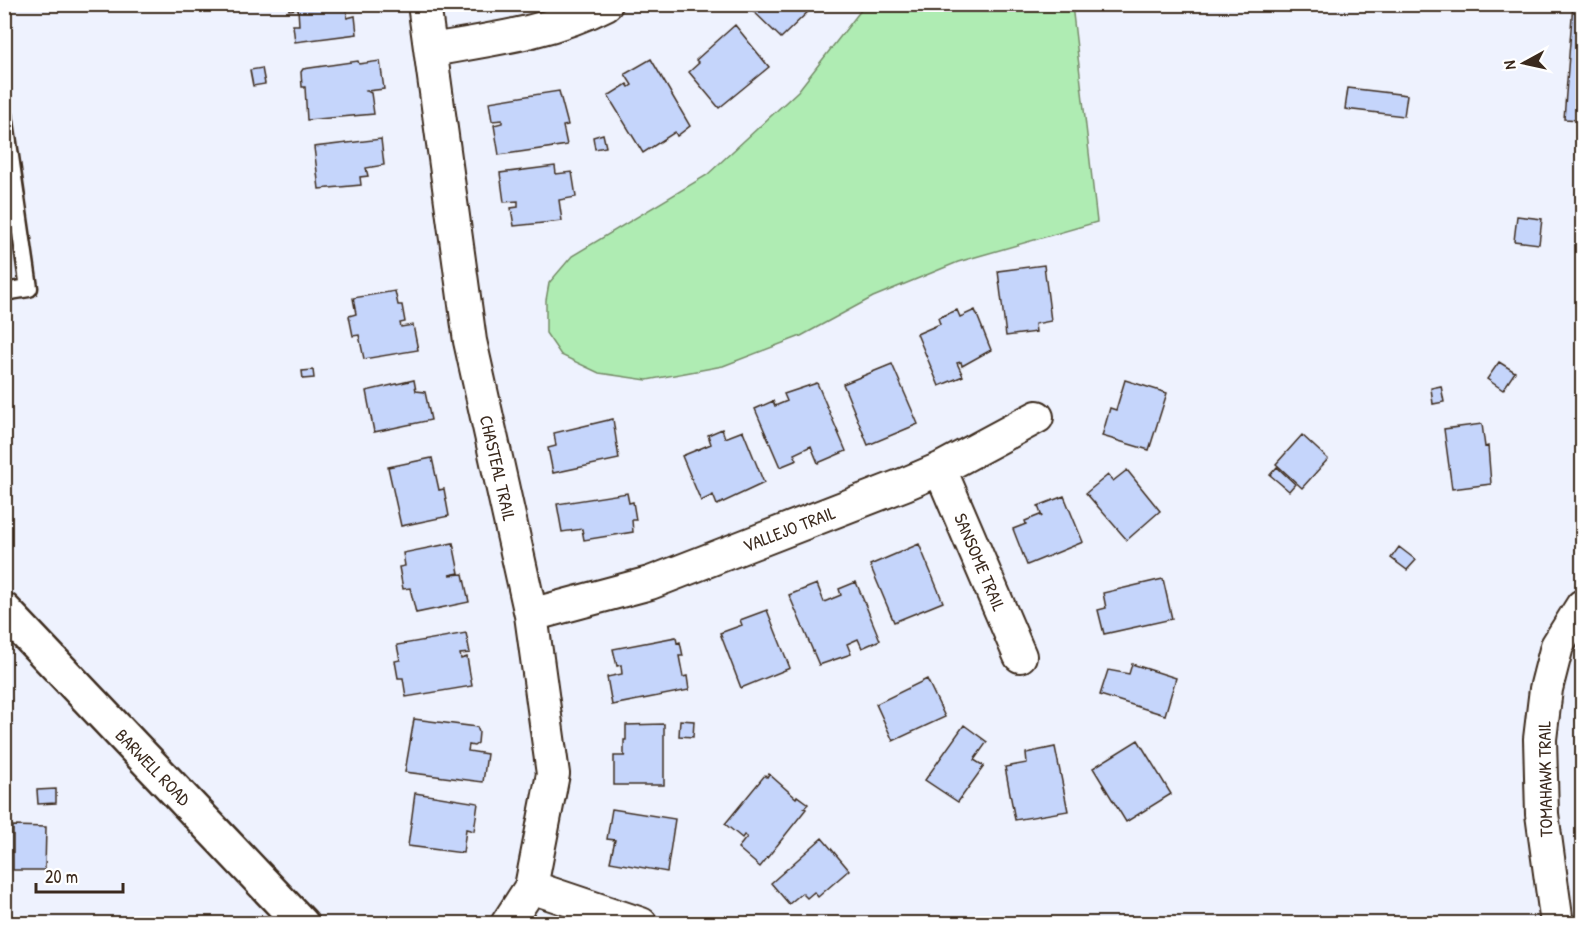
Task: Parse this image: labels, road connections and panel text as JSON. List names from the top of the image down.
{
  "streets": {
    "street": [
      "CHASTEAL TRAIL",
      "VALLEJO TRAIL",
      "SANSOME TRAIL",
      "BARWELL ROAD",
      "TOMAHAWK TRAIL"
    ]
  },
  "crossings": [
    ["CHASTEAL TRAIL", "VALLEJO TRAIL"],
    ["VALLEJO TRAIL", "SANSOME TRAIL"]
  ],
  "scale_bar": "20 m",
  "north": "left"
}
